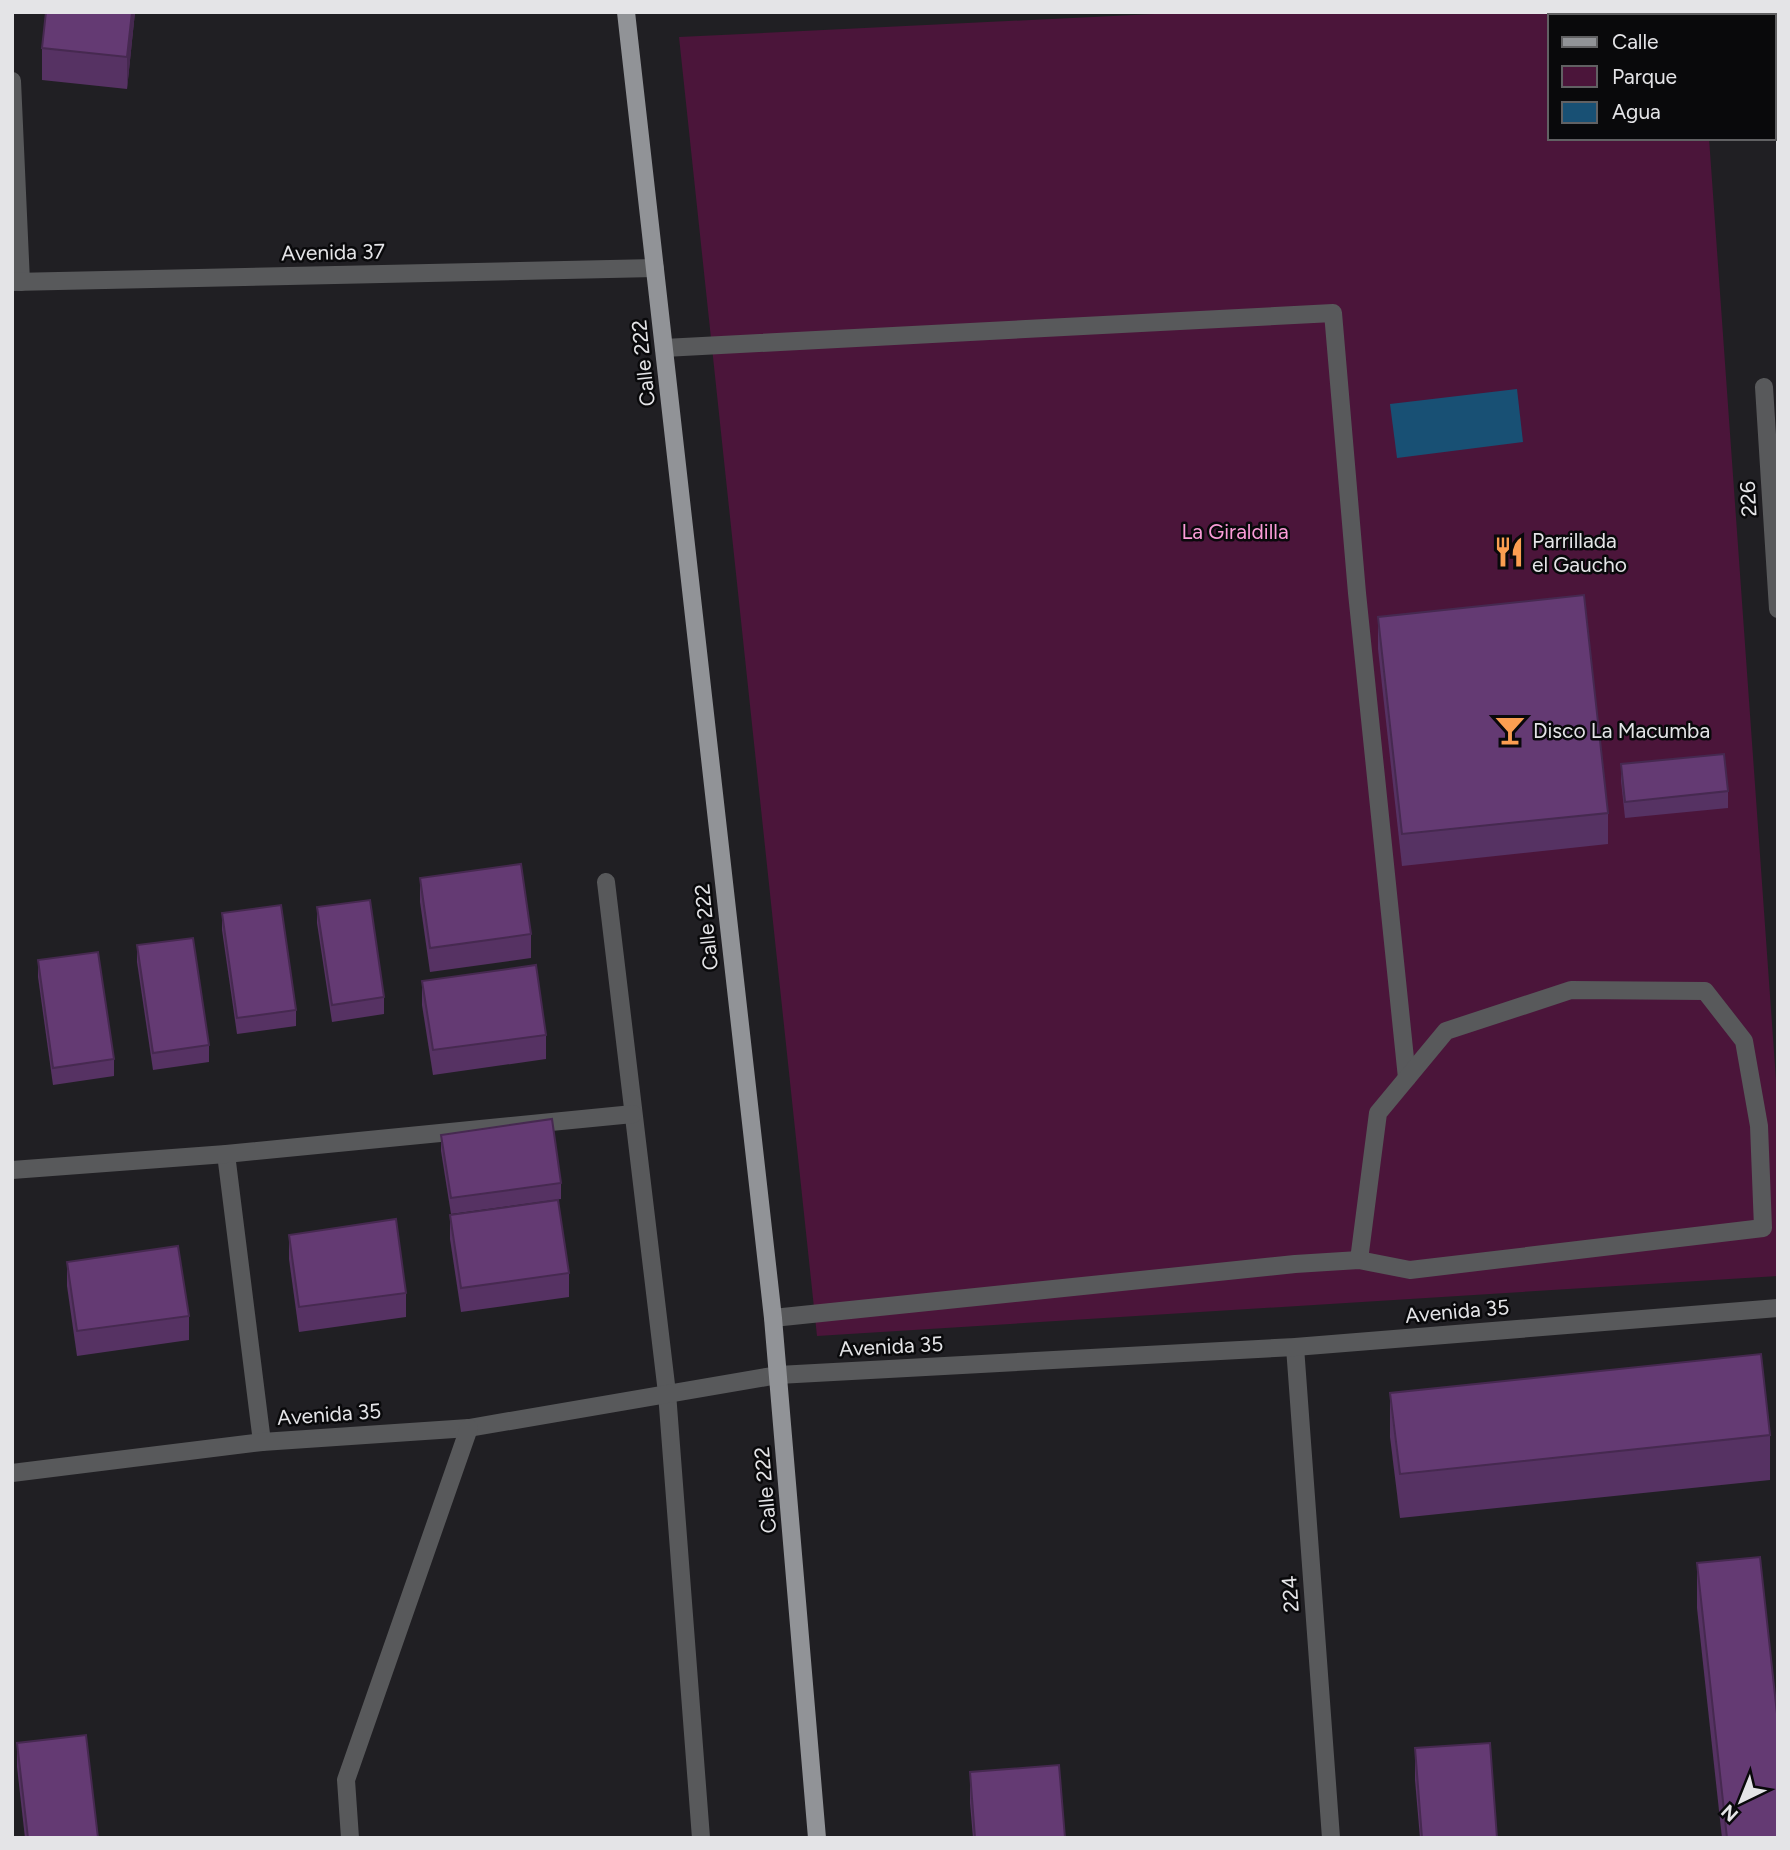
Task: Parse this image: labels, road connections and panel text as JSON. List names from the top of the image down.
{
  "streets": {
    "main road": ["Calle 222"],
    "street": [
      "Avenida 37",
      "226",
      "Avenida 35",
      "224"
    ]
  },
  "crossings": [
    ["Avenida 37", "Calle 222"],
    ["Calle 222", "Avenida 35"],
    ["Avenida 35", "224"]
  ],
  "parks": ["La Giraldilla"],
  "places": {
    "restaurant": ["Parrillada el Gaucho"],
    "bar": ["Disco La Macumba"]
  },
  "legend": ["Calle", "Parque", "Agua"],
  "north": "bottom left"
}
